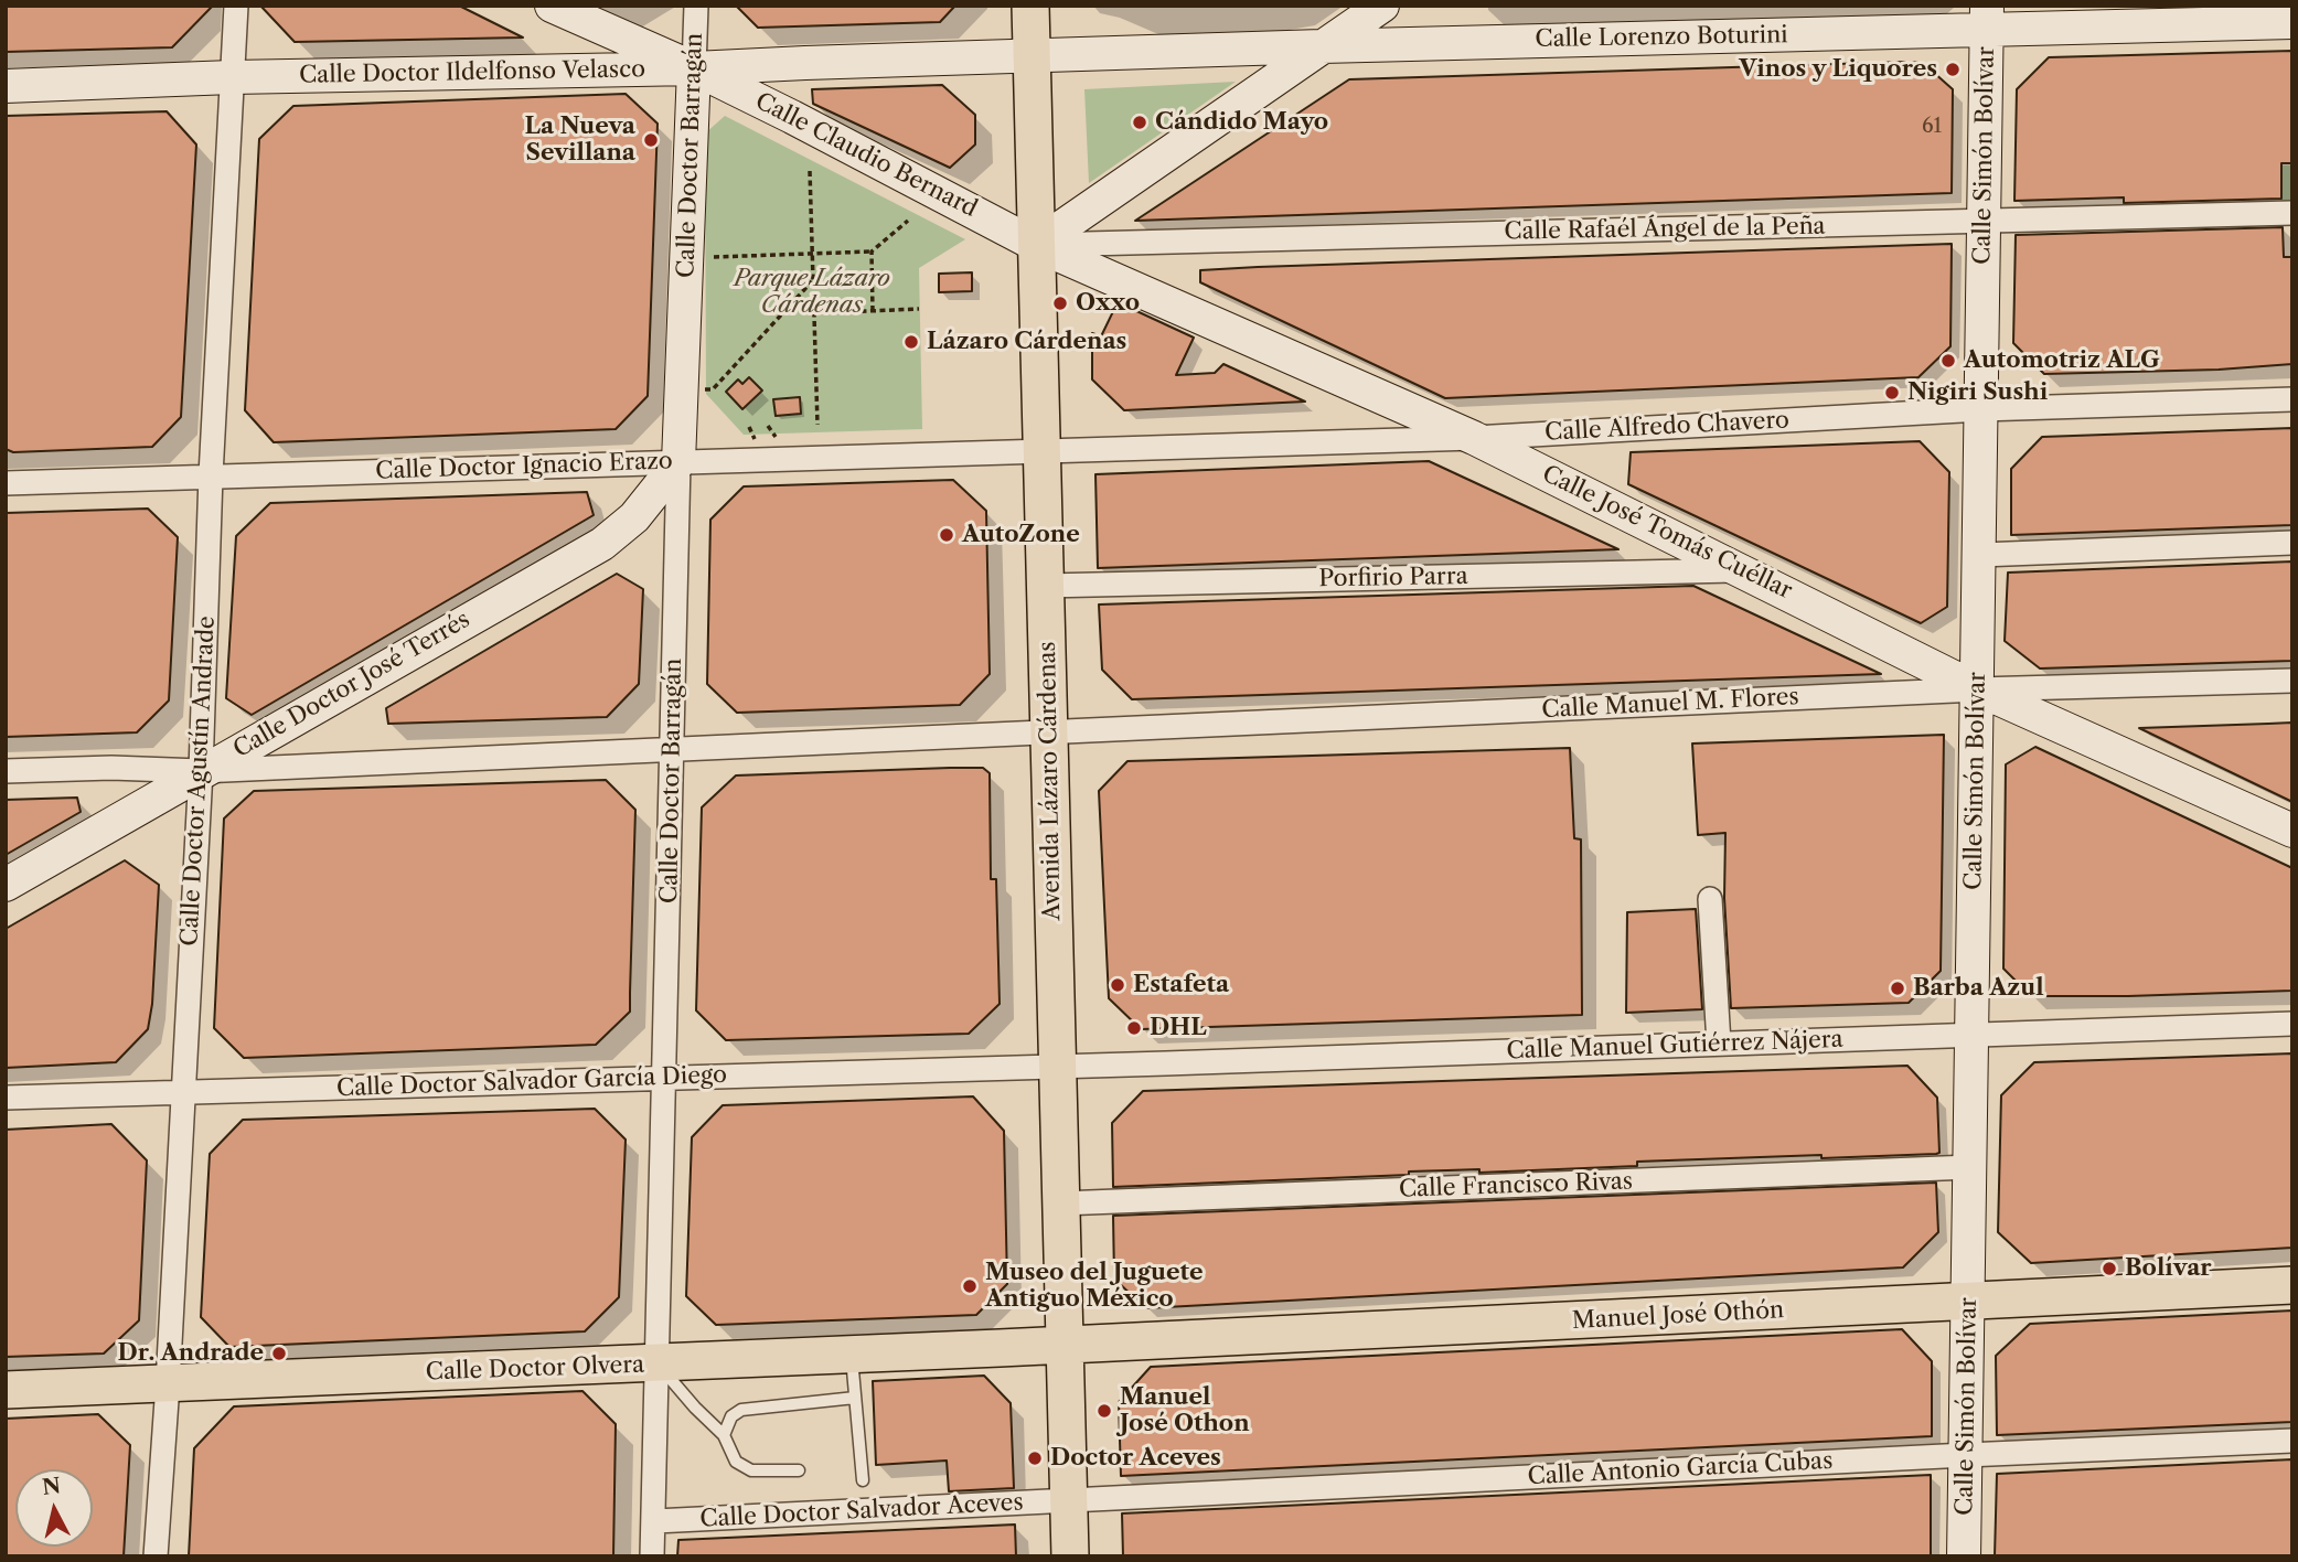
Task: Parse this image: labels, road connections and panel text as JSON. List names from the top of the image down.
{
  "streets": {
    "main road": ["Avenida Lázaro Cárdenas", "Manuel José Othón", "Calle Doctor Olvera"],
    "street": [
      "Calle Lorenzo Boturini",
      "Calle Doctor Ildelfonso Velasco",
      "Calle Doctor Barragán",
      "Calle Claudio Bernard",
      "Calle Simón Bolívar",
      "Calle Rafaél Ángel de la Peña",
      "Calle Alfredo Chavero",
      "Calle Doctor Ignacio Erazo",
      "Calle José Tomás Cuéllar",
      "Porfirio Parra",
      "Calle Doctor José Terrés",
      "Calle Manuel M. Flores",
      "Calle Doctor Agustín Andrade",
      "Calle Manuel Gutiérrez Nájera",
      "Calle Doctor Salvador García Diego",
      "Calle Francisco Rivas",
      "Calle Antonio García Cubas",
      "Calle Doctor Salvador Aceves"
    ]
  },
  "crossings": [
    ["Calle Lorenzo Boturini", "Calle Doctor Ildelfonso Velasco"],
    ["Calle Lorenzo Boturini", "Calle Simón Bolívar"],
    ["Calle Lorenzo Boturini", "Avenida Lázaro Cárdenas"],
    ["Calle Doctor Ildelfonso Velasco", "Calle Doctor Barragán"],
    ["Calle Doctor Ildelfonso Velasco", "Calle Claudio Bernard"],
    ["Calle Doctor Ildelfonso Velasco", "Calle Doctor Agustín Andrade"],
    ["Calle Doctor Ildelfonso Velasco", "Avenida Lázaro Cárdenas"],
    ["Calle Doctor Barragán", "Calle Claudio Bernard"],
    ["Calle Doctor Barragán", "Calle Doctor Ignacio Erazo"],
    ["Calle Doctor Barragán", "Calle Doctor José Terrés"],
    ["Calle Doctor Barragán", "Calle Manuel M. Flores"],
    ["Calle Doctor Barragán", "Calle Doctor Salvador García Diego"],
    ["Calle Doctor Barragán", "Calle Doctor Olvera"],
    ["Calle Doctor Barragán", "Calle Doctor Salvador Aceves"],
    ["Calle Claudio Bernard", "Calle Rafaél Ángel de la Peña"],
    ["Calle Claudio Bernard", "Calle José Tomás Cuéllar"],
    ["Calle Claudio Bernard", "Avenida Lázaro Cárdenas"],
    ["Calle Simón Bolívar", "Calle Rafaél Ángel de la Peña"],
    ["Calle Simón Bolívar", "Calle Alfredo Chavero"],
    ["Calle Simón Bolívar", "Calle José Tomás Cuéllar"],
    ["Calle Simón Bolívar", "Calle Manuel M. Flores"],
    ["Calle Simón Bolívar", "Calle Manuel Gutiérrez Nájera"],
    ["Calle Simón Bolívar", "Calle Francisco Rivas"],
    ["Calle Simón Bolívar", "Manuel José Othón"],
    ["Calle Simón Bolívar", "Calle Antonio García Cubas"],
    ["Calle Rafaél Ángel de la Peña", "Calle José Tomás Cuéllar"],
    ["Calle Rafaél Ángel de la Peña", "Avenida Lázaro Cárdenas"],
    ["Calle Alfredo Chavero", "Calle Doctor Ignacio Erazo"],
    ["Calle Alfredo Chavero", "Calle José Tomás Cuéllar"],
    ["Calle Alfredo Chavero", "Avenida Lázaro Cárdenas"],
    ["Calle Doctor Ignacio Erazo", "Calle Doctor José Terrés"],
    ["Calle Doctor Ignacio Erazo", "Calle Doctor Agustín Andrade"],
    ["Calle Doctor Ignacio Erazo", "Avenida Lázaro Cárdenas"],
    ["Calle José Tomás Cuéllar", "Porfirio Parra"],
    ["Calle José Tomás Cuéllar", "Calle Manuel M. Flores"],
    ["Calle José Tomás Cuéllar", "Avenida Lázaro Cárdenas"],
    ["Porfirio Parra", "Avenida Lázaro Cárdenas"],
    ["Calle Doctor José Terrés", "Calle Manuel M. Flores"],
    ["Calle Doctor José Terrés", "Calle Doctor Agustín Andrade"],
    ["Calle Manuel M. Flores", "Calle Doctor Agustín Andrade"],
    ["Calle Manuel M. Flores", "Avenida Lázaro Cárdenas"],
    ["Calle Doctor Agustín Andrade", "Calle Doctor Salvador García Diego"],
    ["Calle Doctor Agustín Andrade", "Calle Doctor Olvera"],
    ["Avenida Lázaro Cárdenas", "Calle Manuel Gutiérrez Nájera"],
    ["Avenida Lázaro Cárdenas", "Calle Doctor Salvador García Diego"],
    ["Avenida Lázaro Cárdenas", "Calle Francisco Rivas"],
    ["Avenida Lázaro Cárdenas", "Manuel José Othón"],
    ["Avenida Lázaro Cárdenas", "Calle Doctor Olvera"],
    ["Avenida Lázaro Cárdenas", "Calle Antonio García Cubas"],
    ["Avenida Lázaro Cárdenas", "Calle Doctor Salvador Aceves"],
    ["Calle Manuel Gutiérrez Nájera", "Calle Doctor Salvador García Diego"],
    ["Manuel José Othón", "Calle Doctor Olvera"],
    ["Calle Antonio García Cubas", "Calle Doctor Salvador Aceves"]
  ],
  "parks": ["Parque Lázaro Cárdenas"],
  "places": [
    "Vinos y Liquores",
    "Cándido Mayo",
    "La Nueva Sevillana",
    "Oxxo",
    "Lázaro Cárdenas",
    "Automotriz ALG",
    "Nigiri Sushi",
    "AutoZone",
    "Estafeta",
    "Barba Azul",
    "DHL",
    "Bolívar",
    "Museo del Juguete Antiguo México",
    "Dr. Andrade",
    "Manuel José Othon",
    "Doctor Aceves"
  ],
  "house_numbers": ["61"],
  "north": "top"
}
